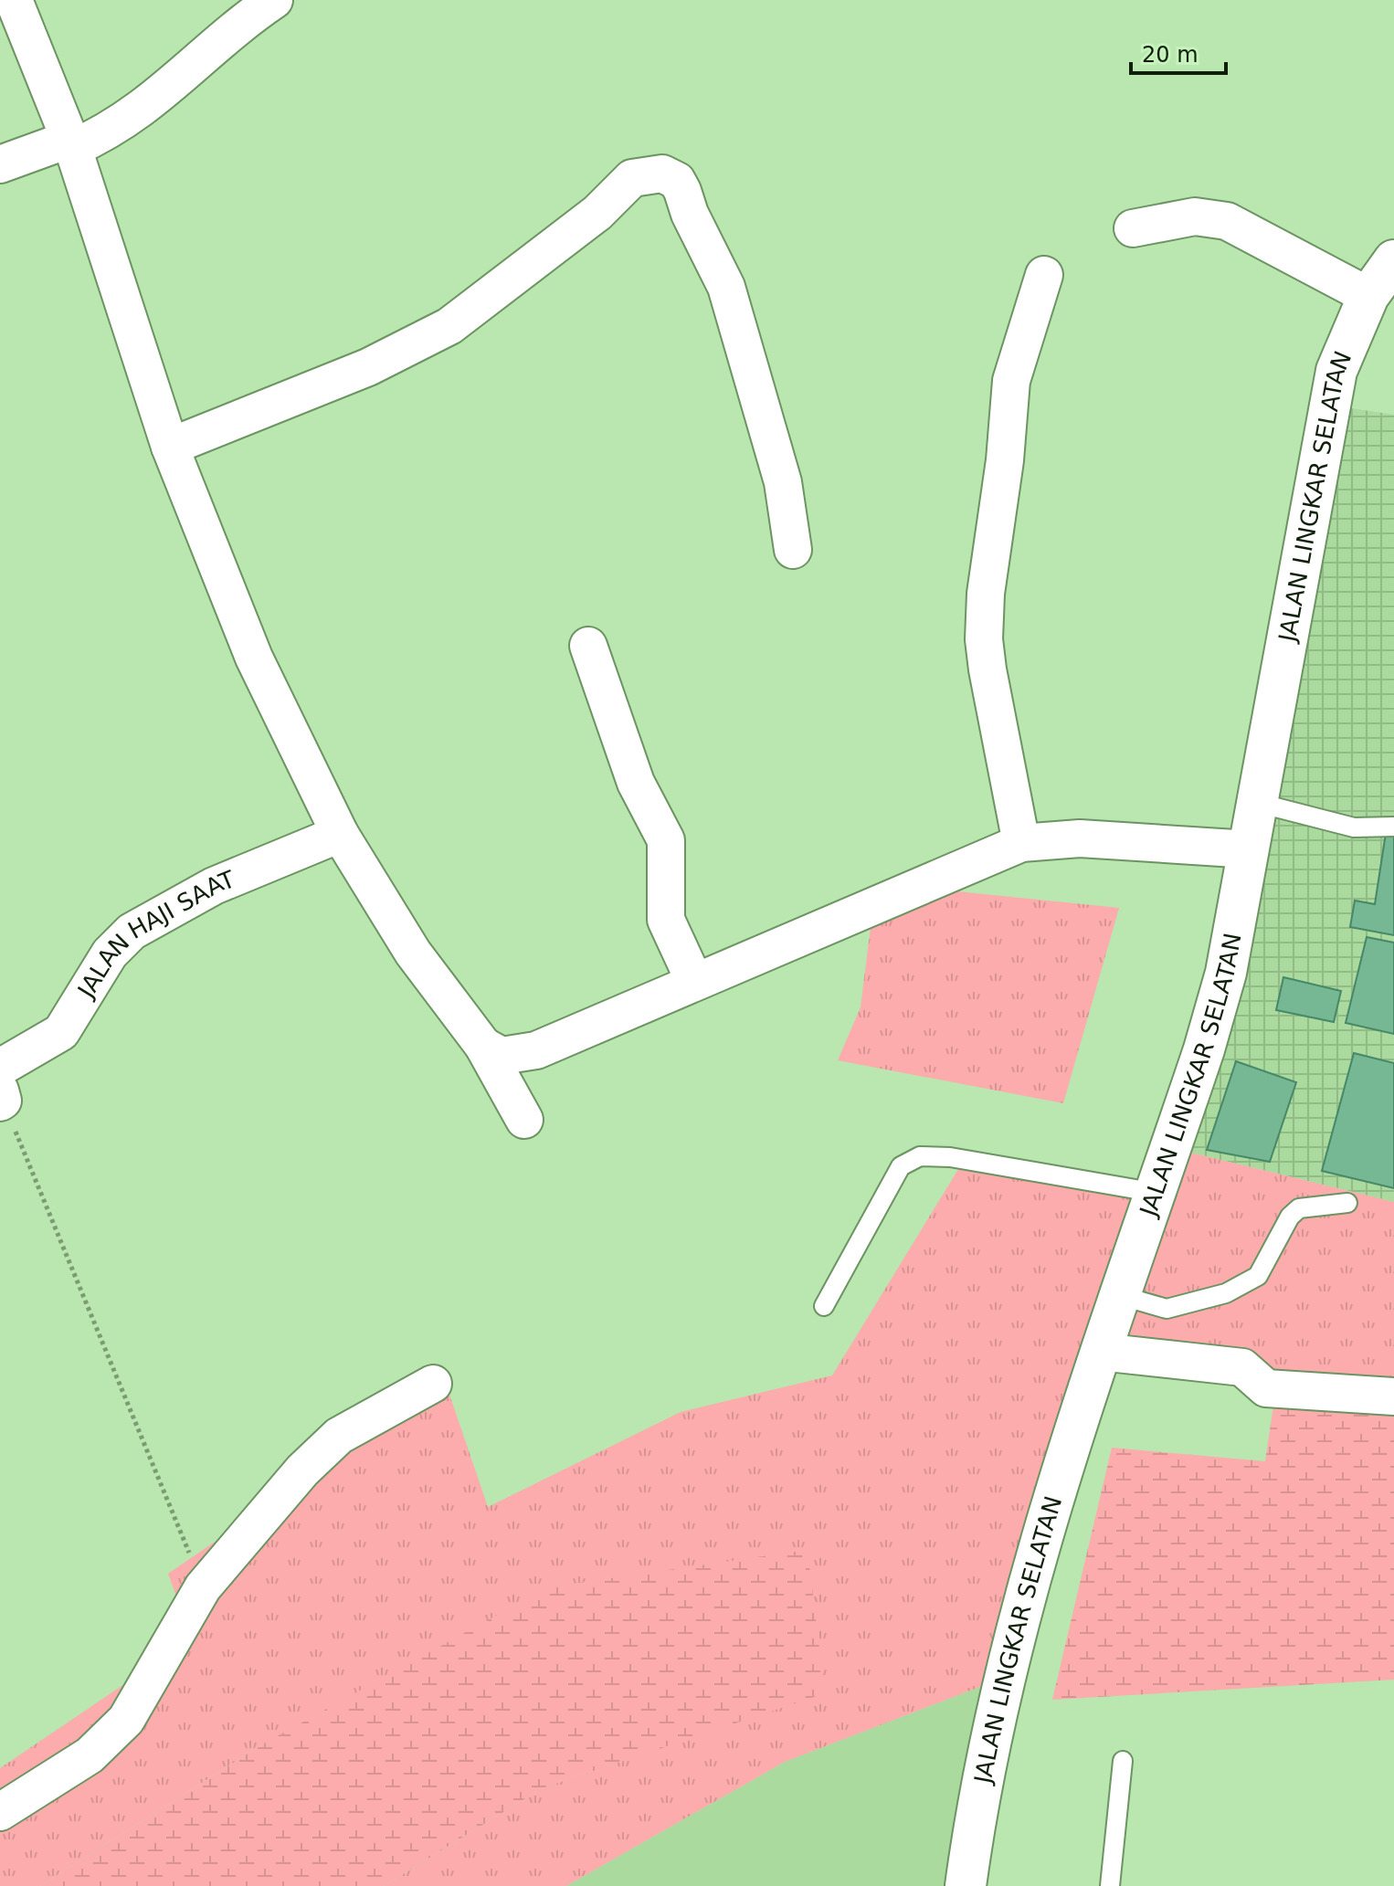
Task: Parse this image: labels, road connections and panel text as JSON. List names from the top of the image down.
{
  "streets": {
    "main road": ["JALAN LINGKAR SELATAN"],
    "street": ["JALAN HAJI SAAT"]
  },
  "scale_bar": "20 m"
}
